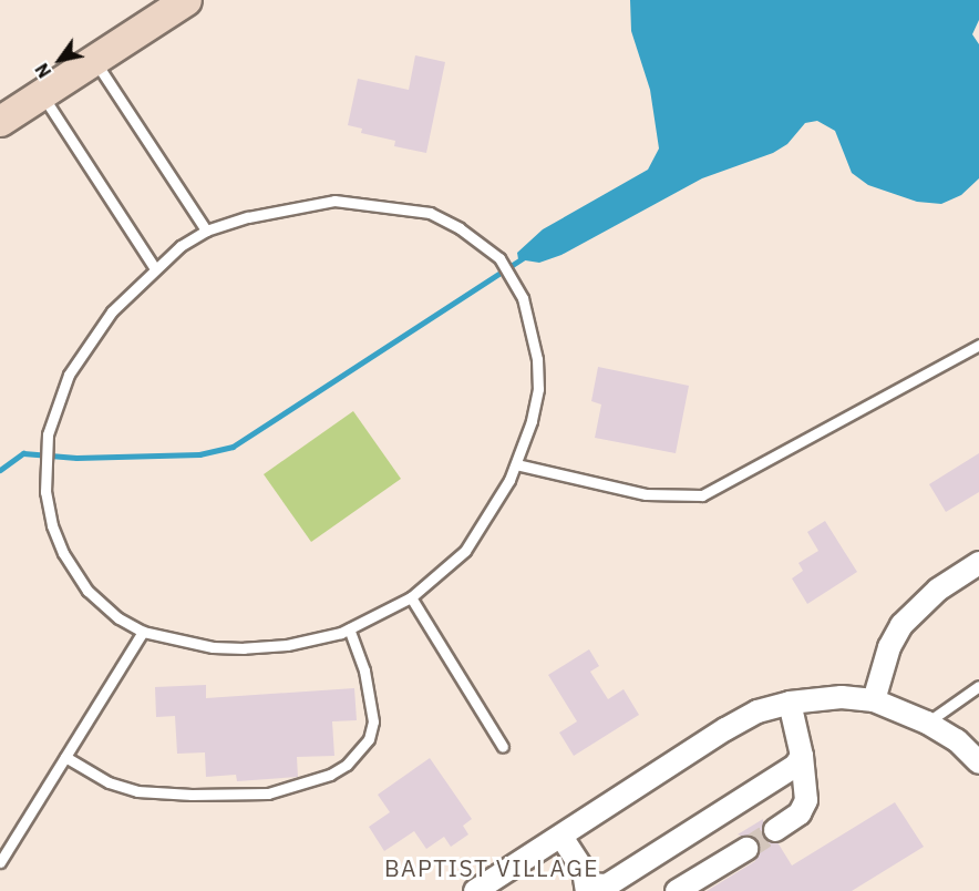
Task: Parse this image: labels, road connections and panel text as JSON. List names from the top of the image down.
{
  "districts": ["BAPTIST VILLAGE"],
  "north": "bottom left"
}
